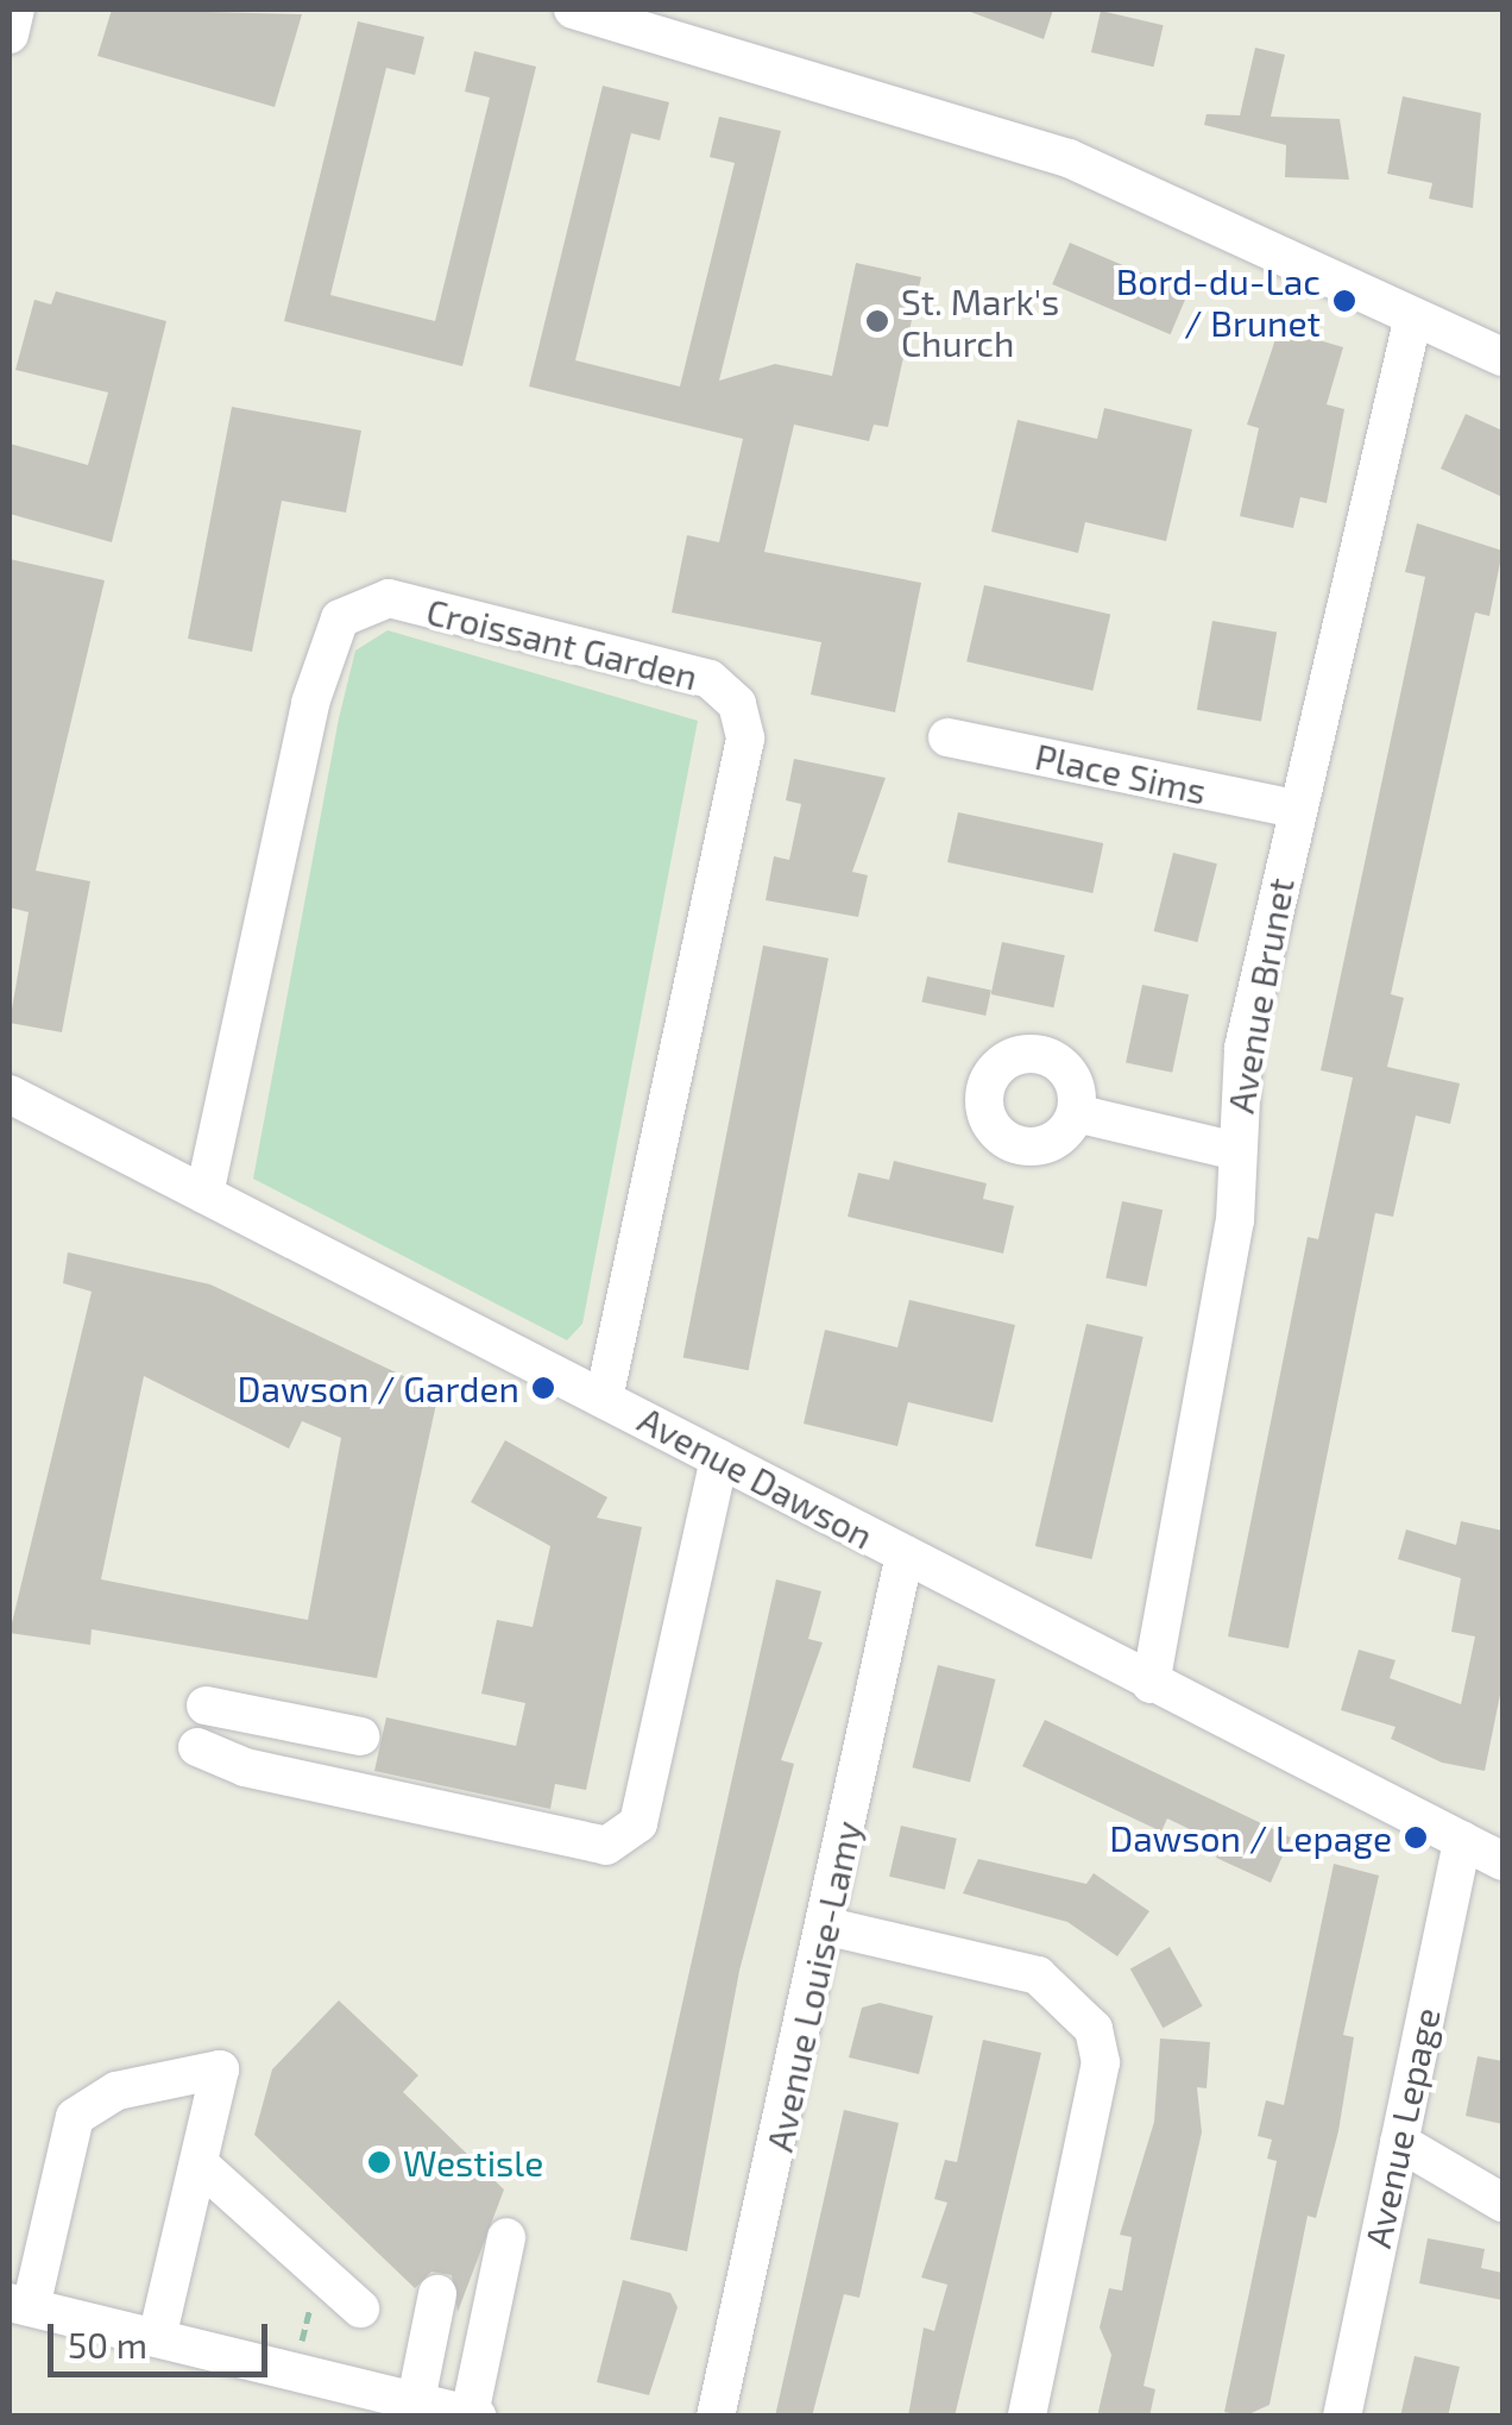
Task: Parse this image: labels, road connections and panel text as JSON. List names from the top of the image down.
{
  "streets": {
    "street": [
      "Croissant Garden",
      "Place Sims",
      "Avenue Brunet",
      "Avenue Dawson",
      "Avenue Louise-Lamy",
      "Avenue Lepage"
    ]
  },
  "crossings": [
    ["Croissant Garden", "Avenue Dawson"],
    ["Place Sims", "Avenue Brunet"],
    ["Avenue Brunet", "Avenue Dawson"],
    ["Avenue Dawson", "Avenue Louise-Lamy"],
    ["Avenue Dawson", "Avenue Lepage"]
  ],
  "places": [
    "Bord-du-Lac / Brunet",
    "St. Mark's Church",
    "Dawson / Garden",
    "Dawson / Lepage",
    "Westisle"
  ],
  "scale_bar": "50 m"
}
